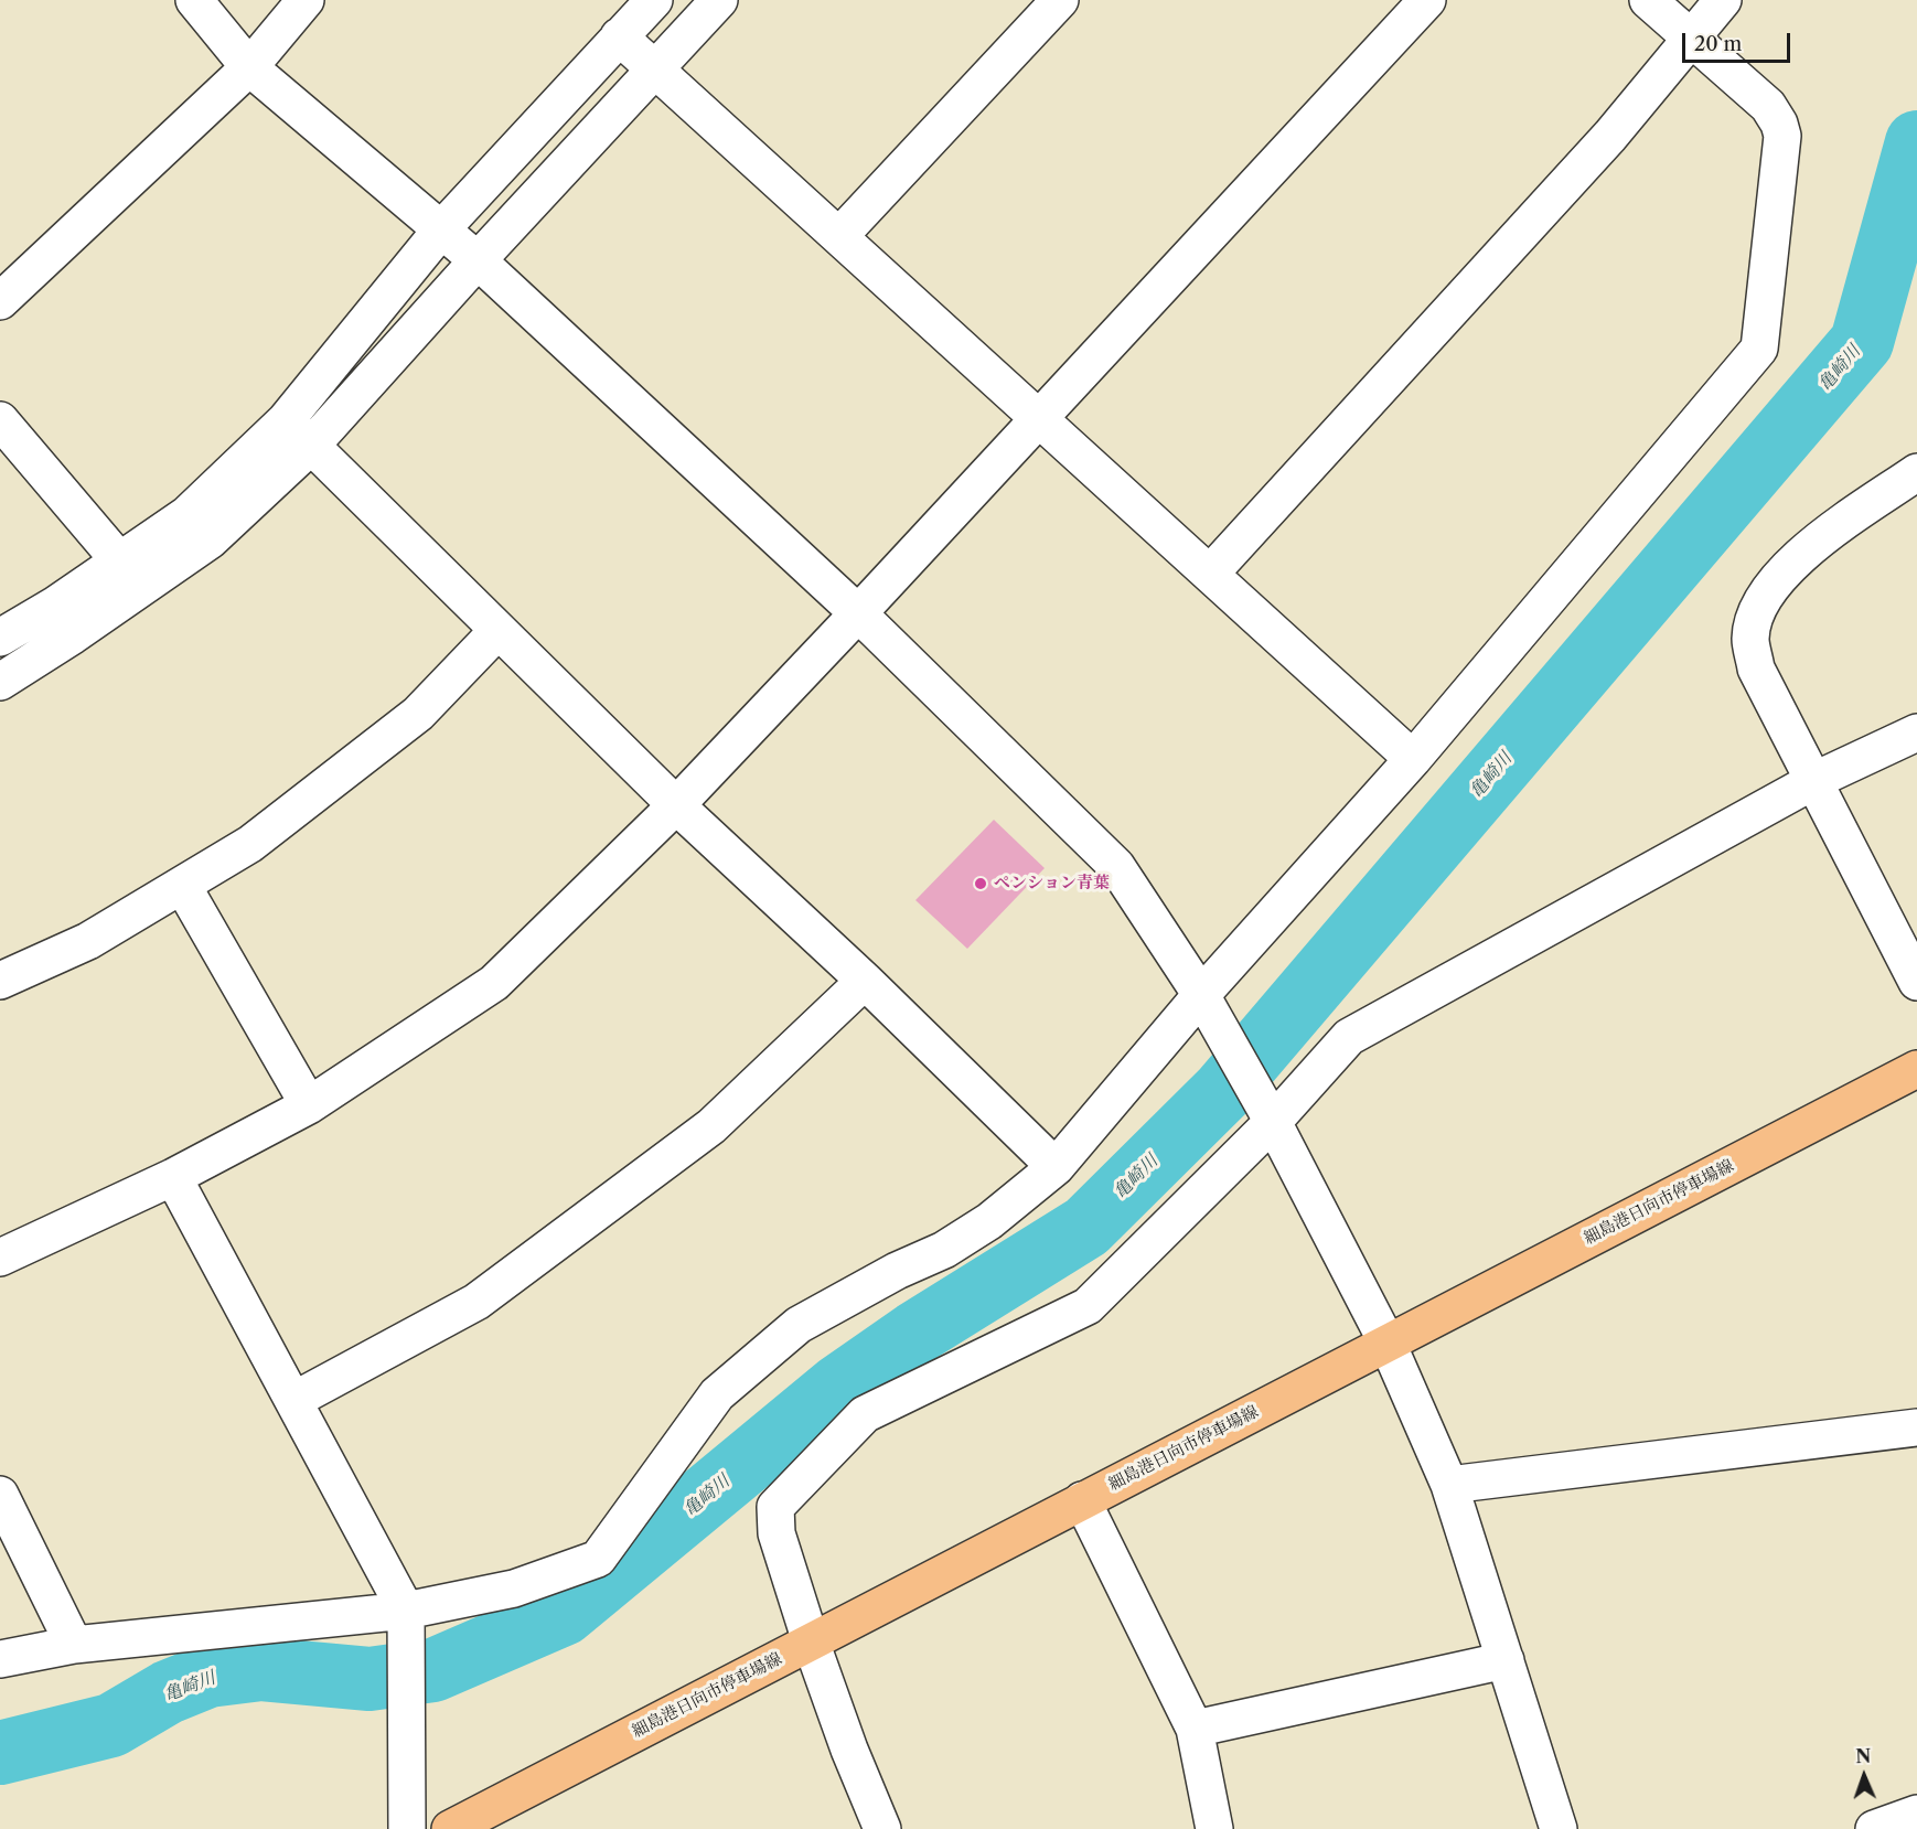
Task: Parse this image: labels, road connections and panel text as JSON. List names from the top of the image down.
{
  "streets": {
    "main road": ["細島港日向市停車場線"]
  },
  "water": ["亀崎川"],
  "places": ["ペンション青葉"],
  "scale_bar": "20 m",
  "north": "top"
}
